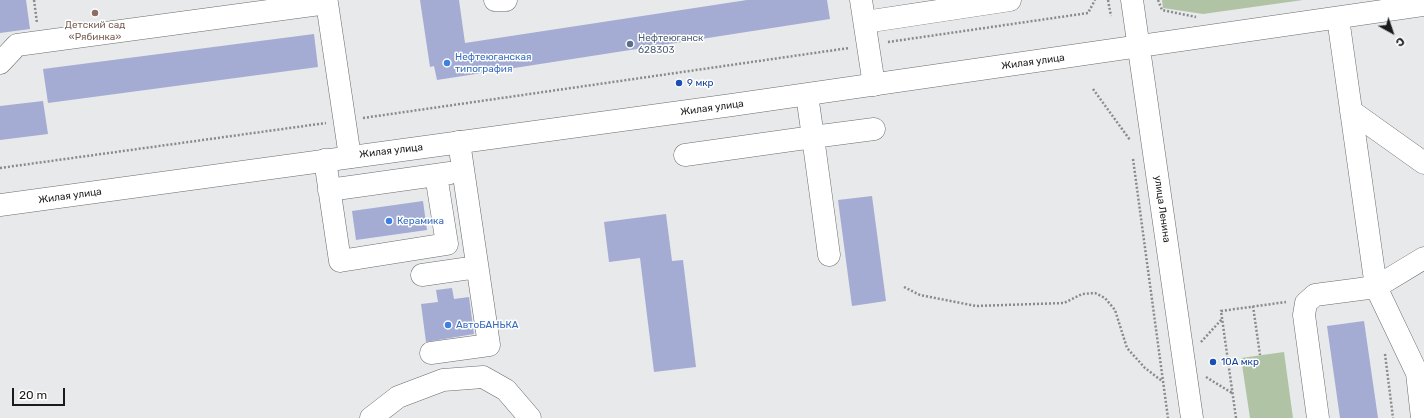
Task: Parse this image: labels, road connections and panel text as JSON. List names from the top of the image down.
{
  "streets": {
    "main road": ["Жилая улица", "улица Ленина"]
  },
  "crossings": [
    ["Жилая улица", "улица Ленина"]
  ],
  "places": [
    "Детский сад «Рябинка»",
    "Нефтеюганск 628303",
    "Нефтеюганская типография",
    "9 мкр",
    "Керамика",
    "АвтоБАНЬКА",
    "10А мкр"
  ],
  "scale_bar": "20 m",
  "north": "bottom right"
}
